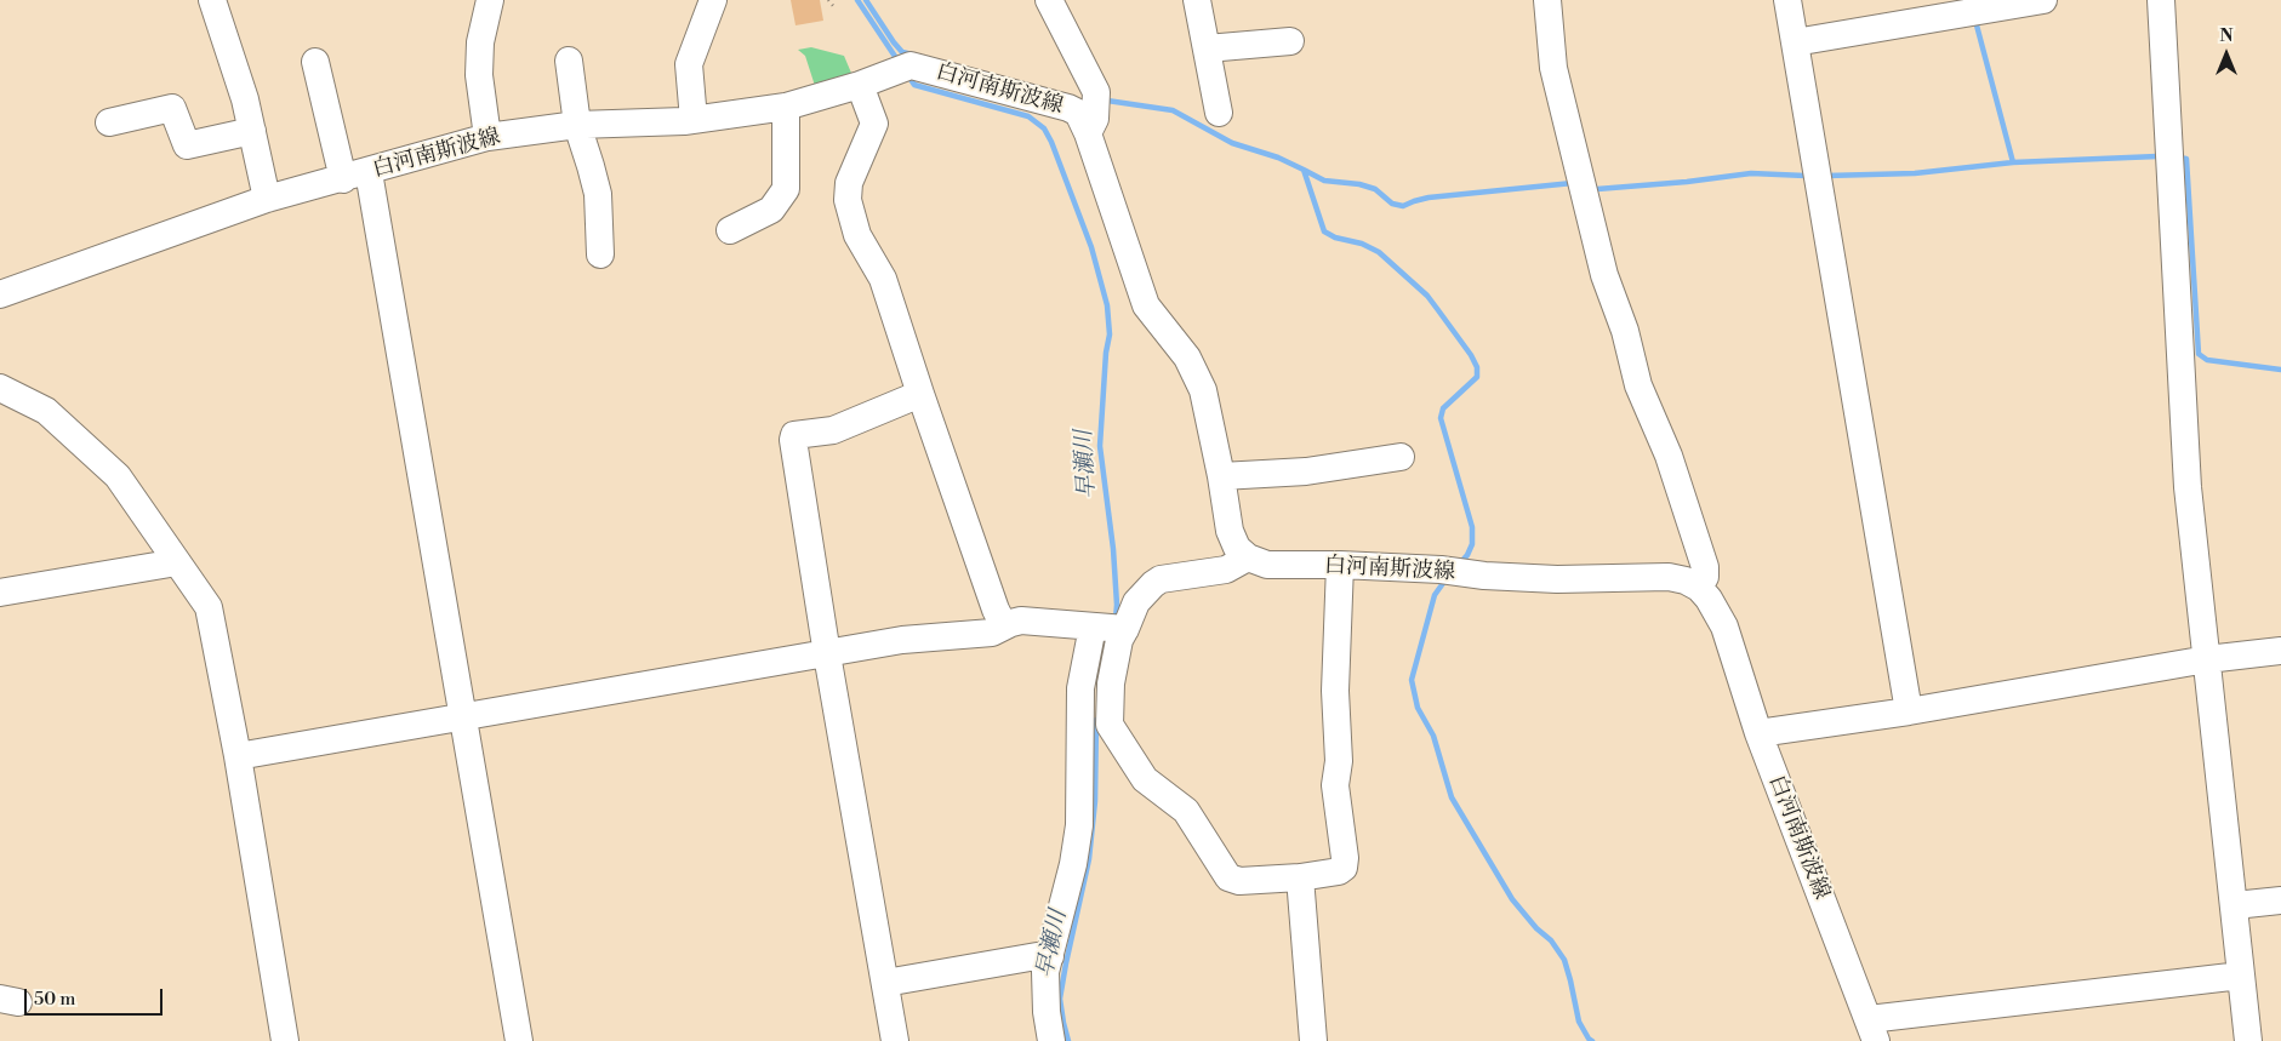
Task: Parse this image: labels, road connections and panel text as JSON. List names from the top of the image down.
{
  "streets": {
    "street": ["白河南斯波線"]
  },
  "water": ["早瀬川"],
  "scale_bar": "50 m",
  "north": "top"
}
